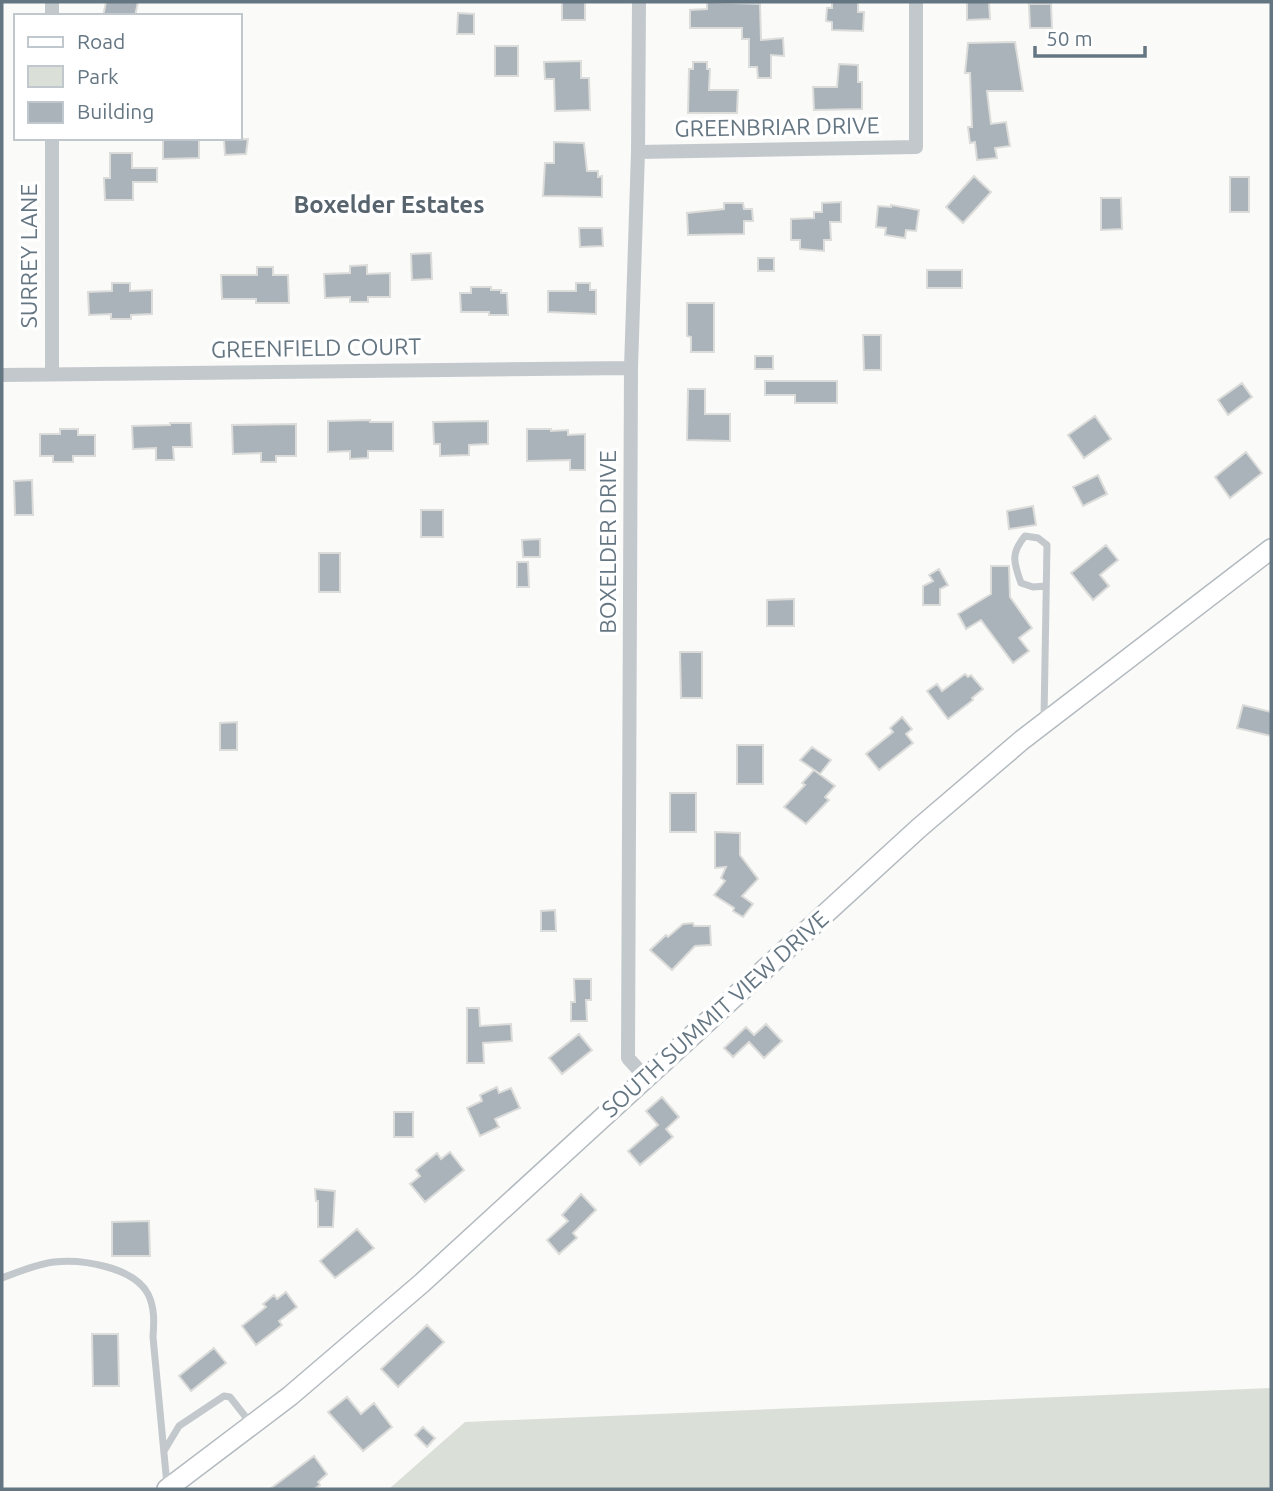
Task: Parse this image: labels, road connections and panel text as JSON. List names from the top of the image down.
{
  "streets": {
    "street": [
      "GREENBRIAR DRIVE",
      "SURREY LANE",
      "GREENFIELD COURT",
      "BOXELDER DRIVE",
      "SOUTH SUMMIT VIEW DRIVE"
    ]
  },
  "crossings": [
    ["GREENBRIAR DRIVE", "BOXELDER DRIVE"],
    ["SURREY LANE", "GREENFIELD COURT"],
    ["GREENFIELD COURT", "BOXELDER DRIVE"],
    ["BOXELDER DRIVE", "SOUTH SUMMIT VIEW DRIVE"]
  ],
  "districts": ["Boxelder Estates"],
  "legend": ["Road", "Park", "Building"],
  "scale_bar": "50 m"
}
